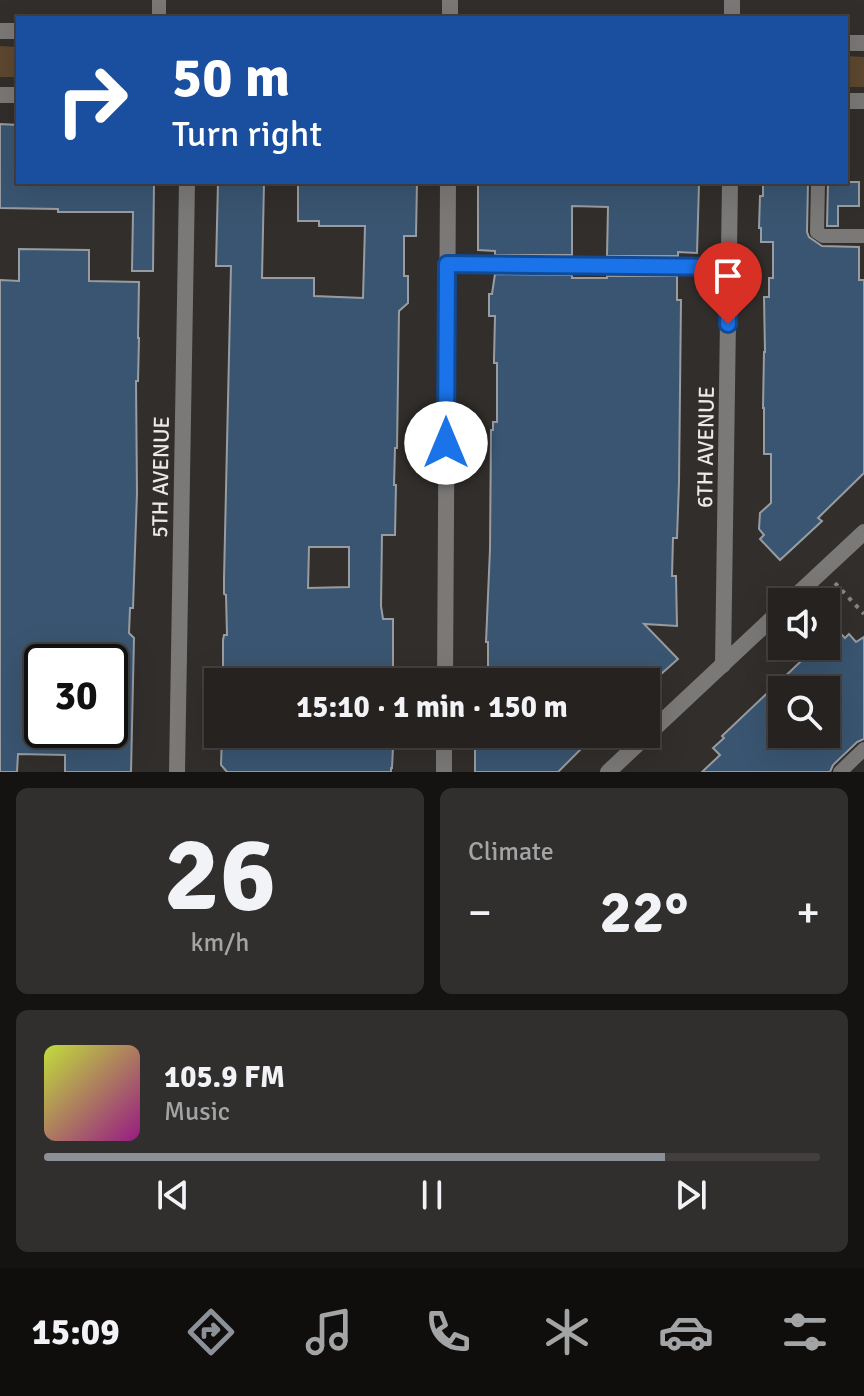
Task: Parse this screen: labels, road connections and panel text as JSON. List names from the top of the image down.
{
  "streets": {
    "street": ["6TH AVENUE", "5TH AVENUE"]
  },
  "page": {
    "turn": ["50 m", "Turn right"],
    "limit": "30",
    "trip": "15:10 · 1 min · 150 m",
    "tile": [
      ["26", "km/h"],
      "Climate"
    ],
    "heat": ["−", "22°", "+"],
    "song": ["105.9 FM", "Music"],
    "tabs": "15:09"
  }
}
